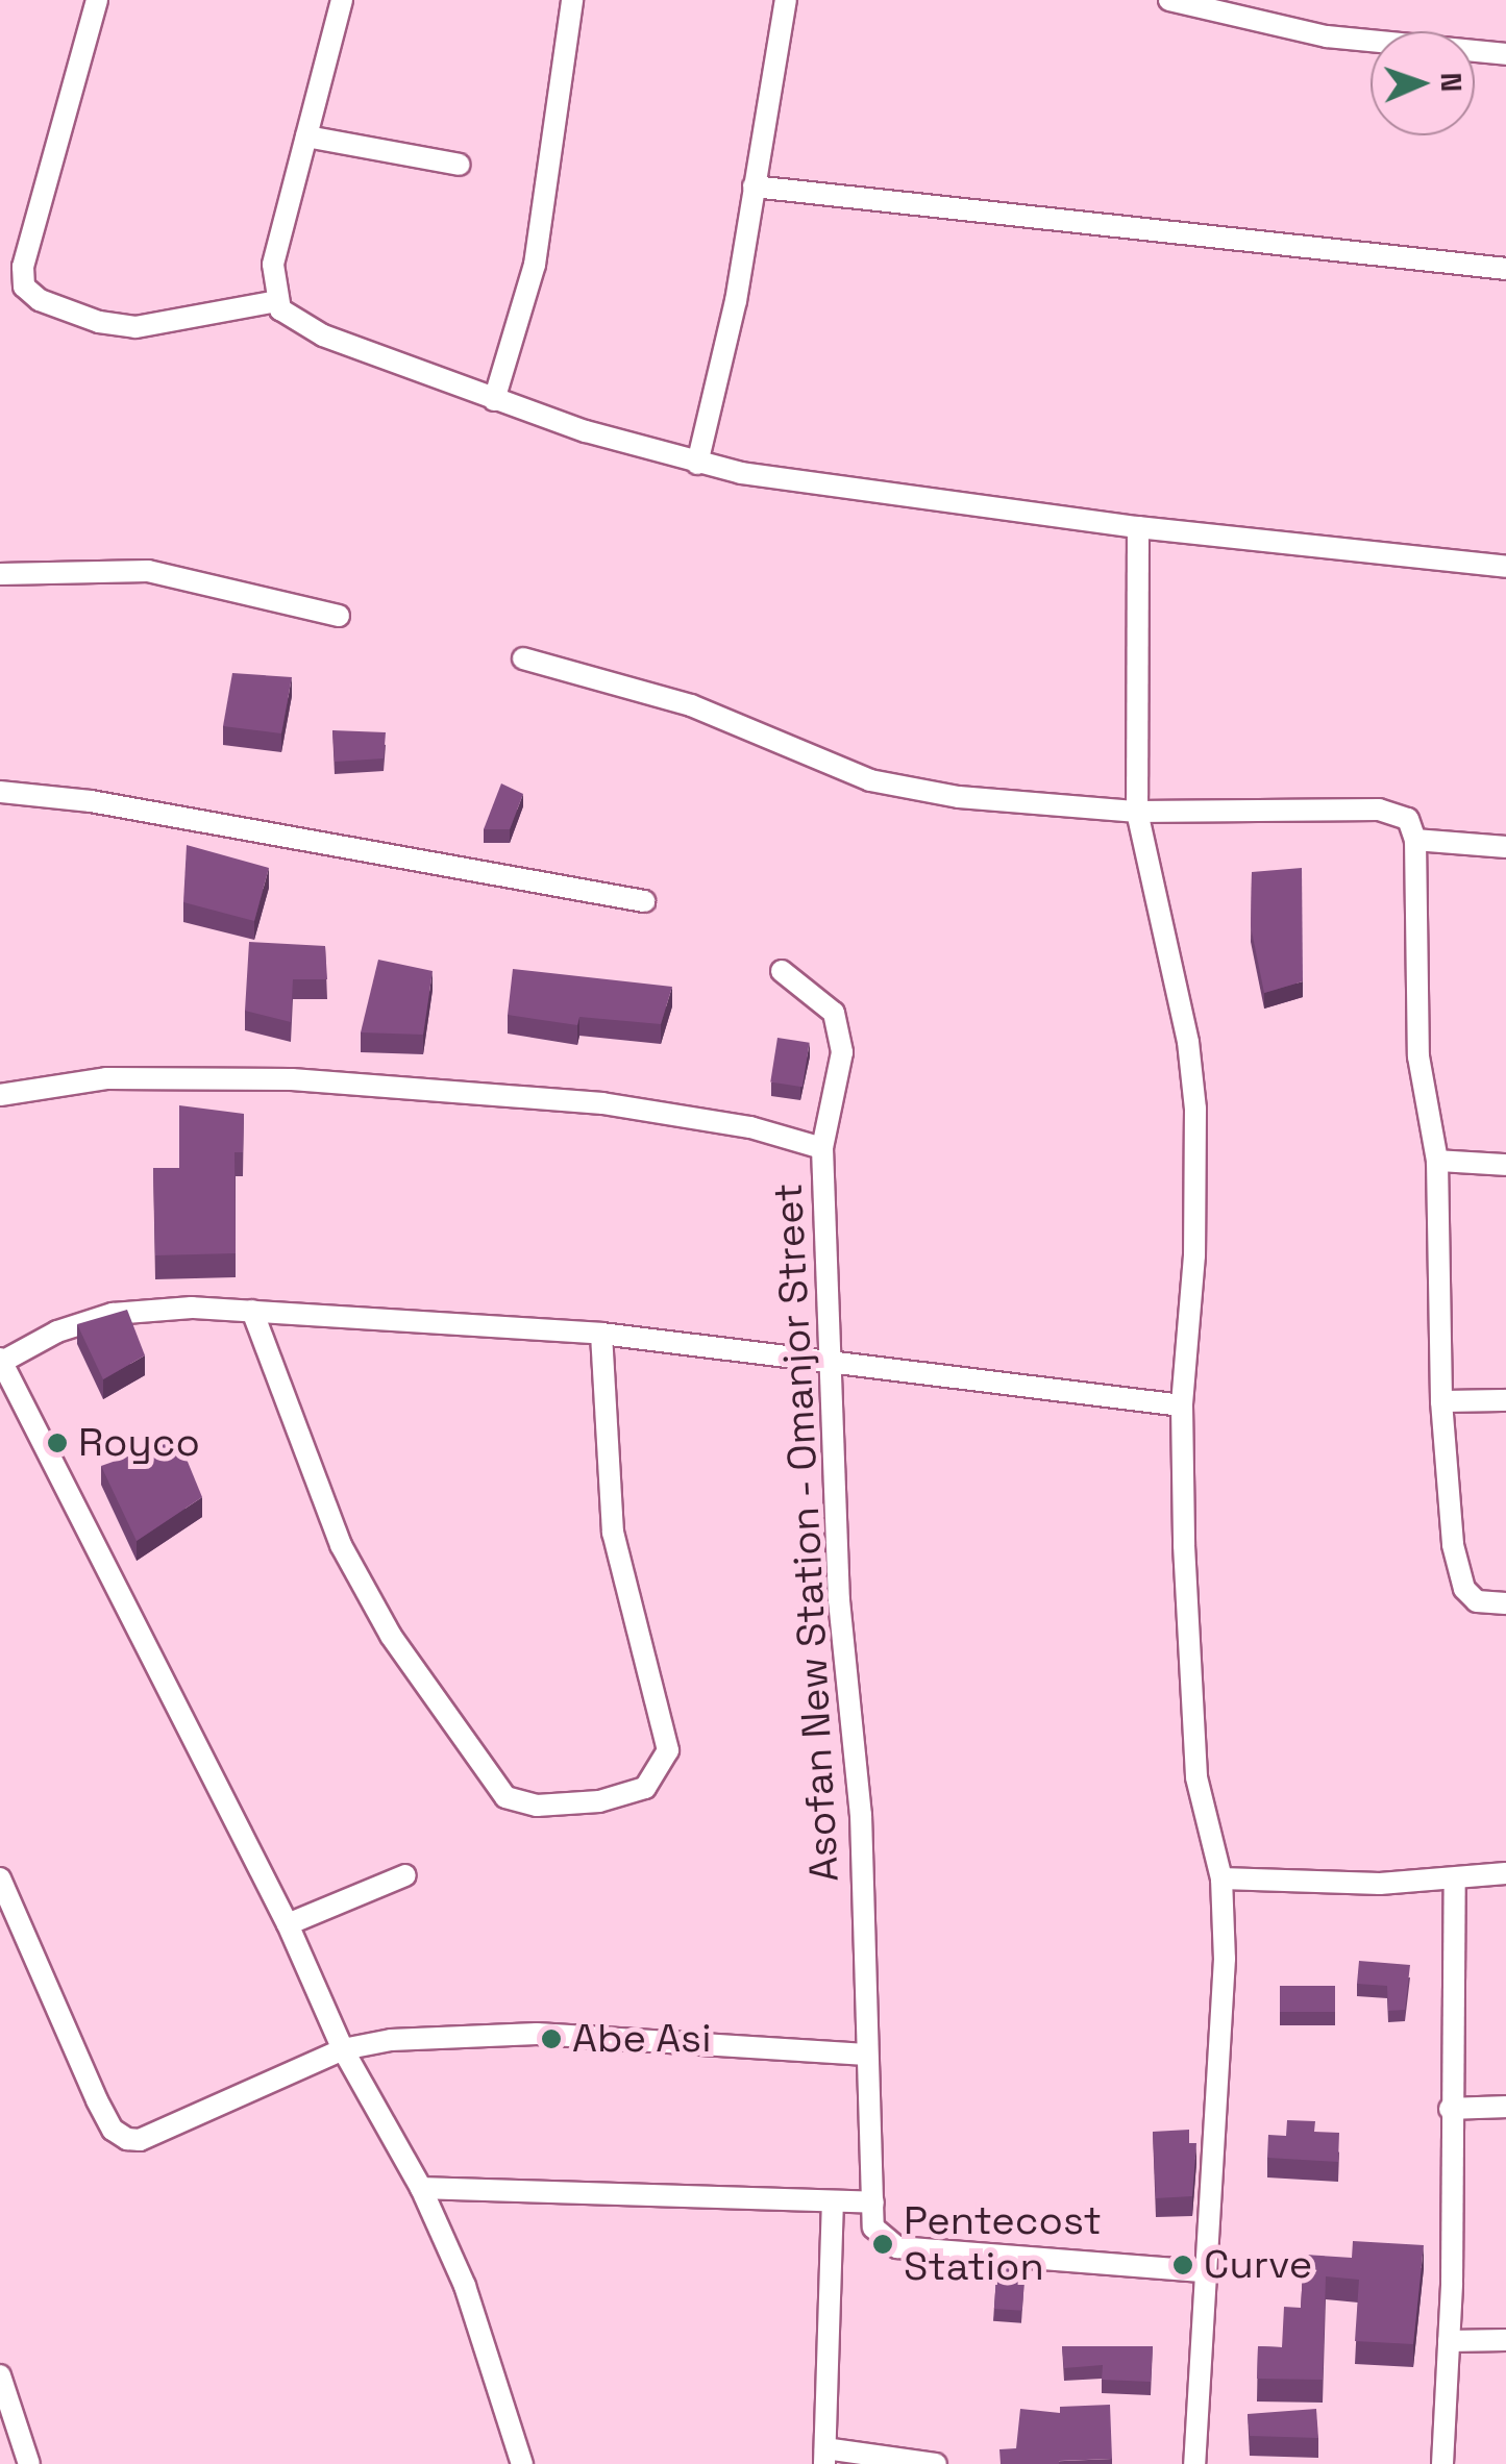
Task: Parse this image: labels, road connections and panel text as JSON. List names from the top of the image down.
{
  "streets": {
    "street": ["Asofan New Station - Omanjor Street"]
  },
  "places": [
    "Royco",
    "Abe Asi",
    "Pentecost Station",
    "Curve"
  ],
  "north": "right"
}
